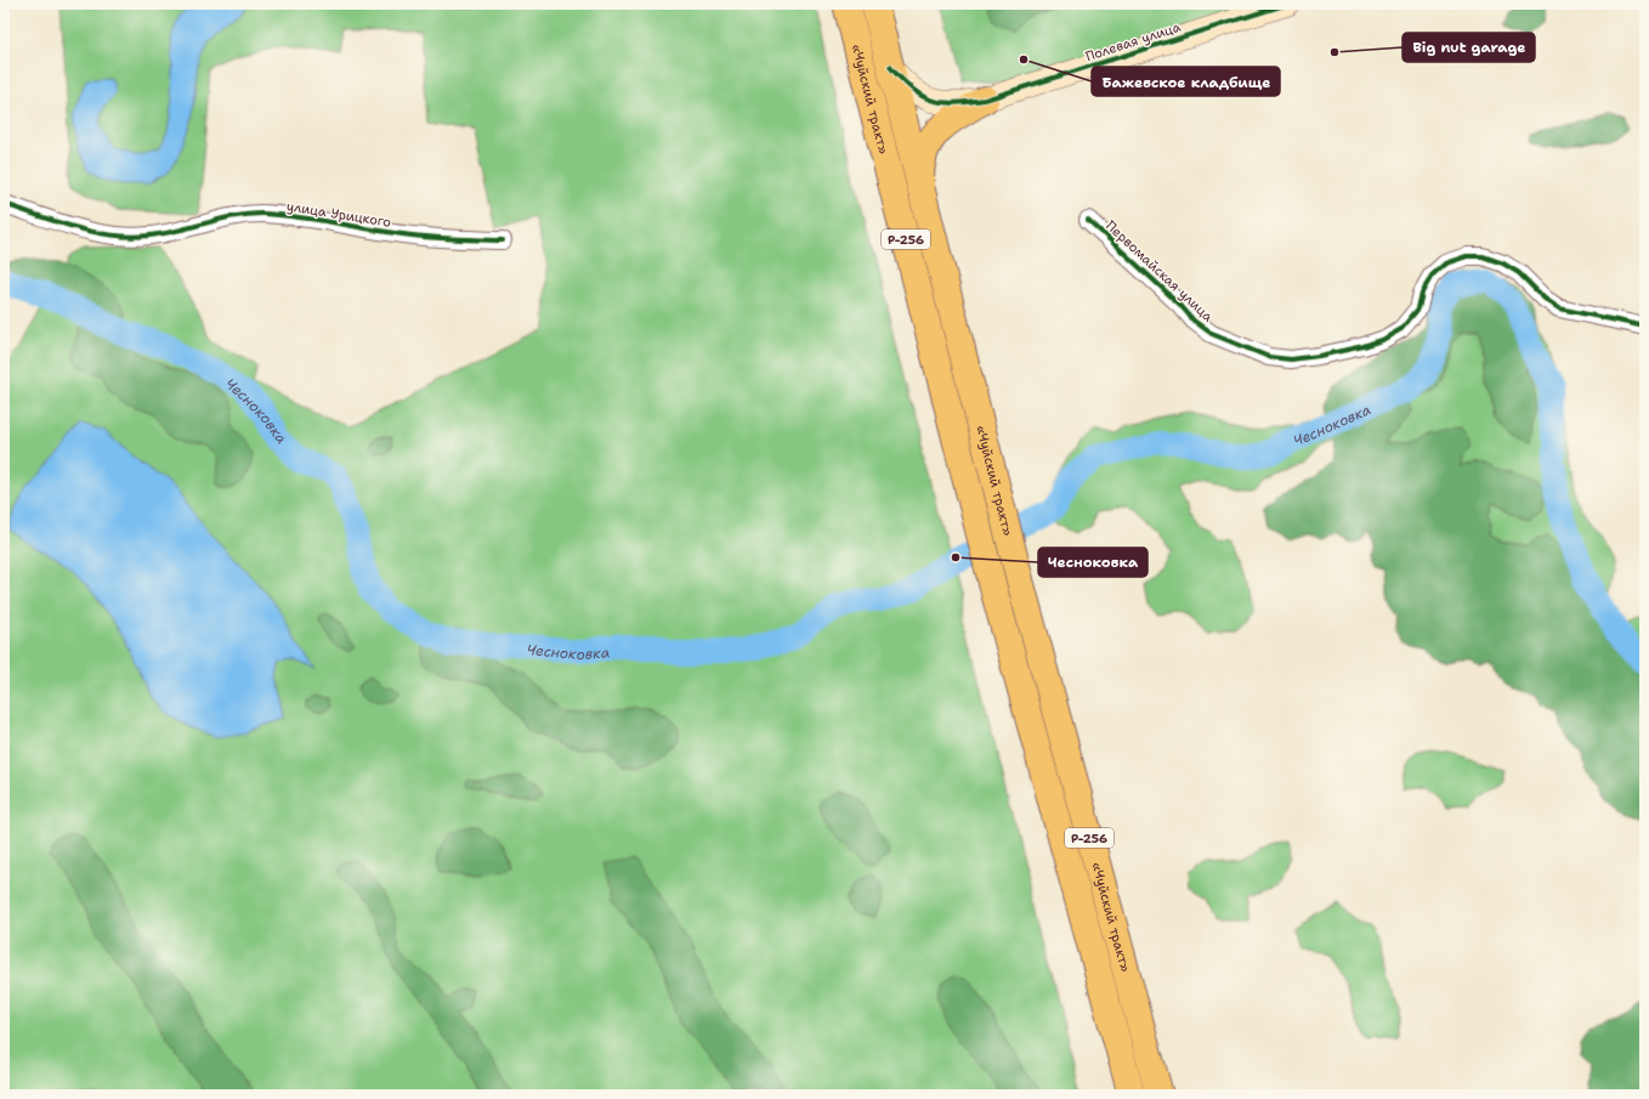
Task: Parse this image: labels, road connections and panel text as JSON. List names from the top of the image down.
{
  "streets": {
    "highway": ["«Чуйский тракт»", "Р-256"],
    "street": ["Полевая улица", "улица Урицкого", "Первомайская улица"]
  },
  "crossings": [
    ["Полевая улица", "«Чуйский тракт»"]
  ],
  "water": ["Чесноковка"],
  "places": ["Big nut garage", "Бажевское кладбище", "Чесноковка"]
}
